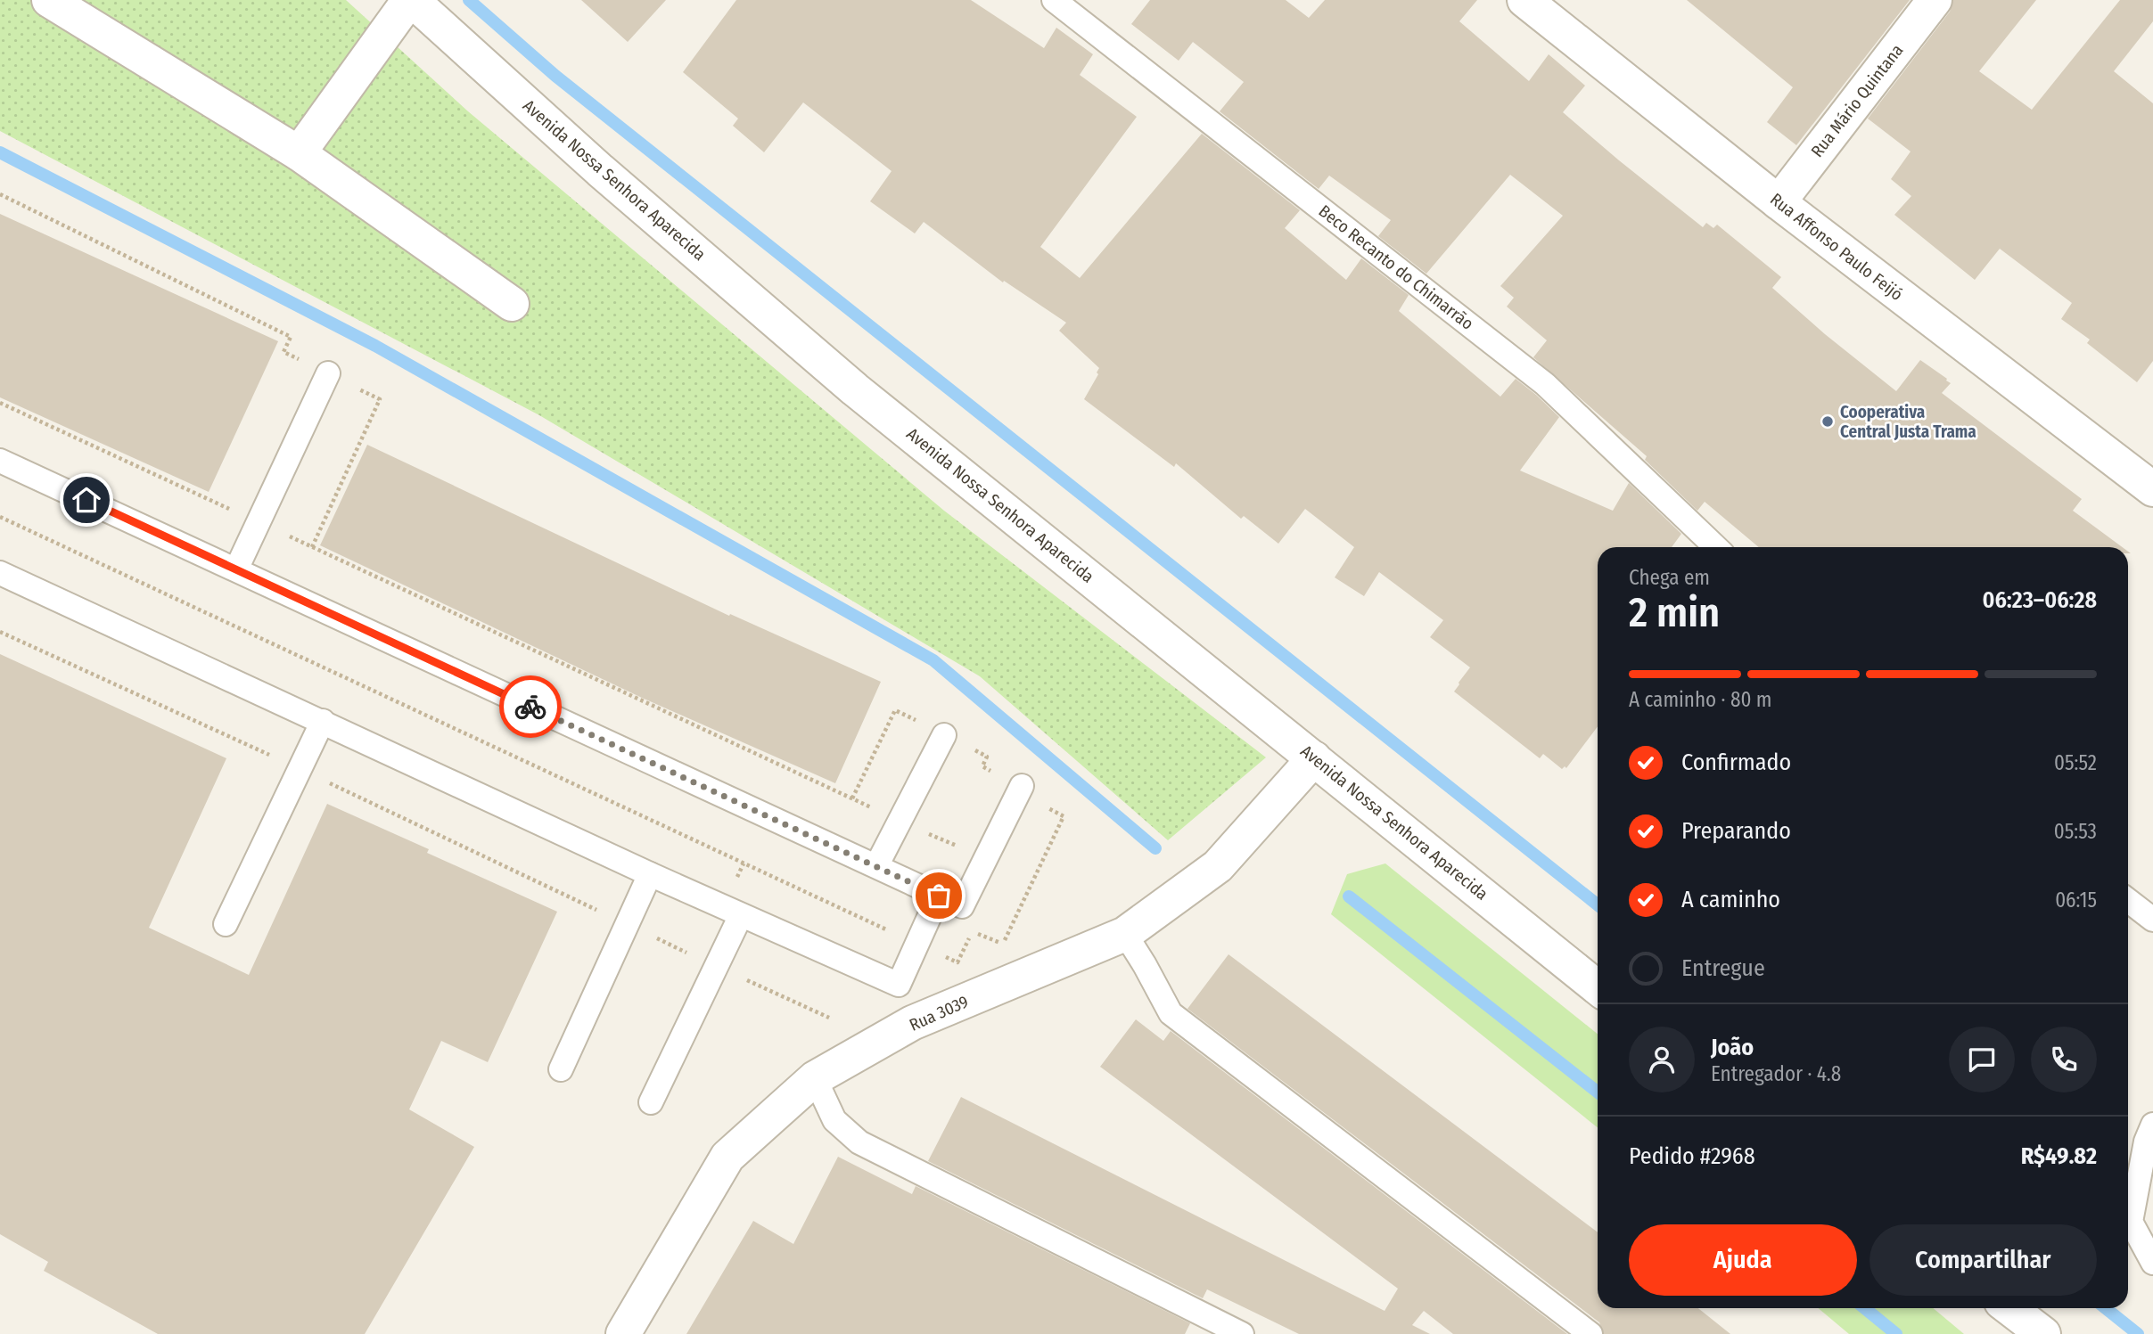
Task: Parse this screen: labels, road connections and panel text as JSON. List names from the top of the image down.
{
  "streets": {
    "street": [
      "Rua Mário Quintana",
      "Avenida Nossa Senhora Aparecida",
      "Rua Affonso Paulo Feijó",
      "Rua 3039"
    ],
    "lane": ["Beco Recanto do Chimarrão"]
  },
  "crossings": [
    ["Rua Mário Quintana", "Rua Affonso Paulo Feijó"],
    ["Avenida Nossa Senhora Aparecida", "Rua 3039"]
  ],
  "places": ["Cooperativa Central Justa Trama"],
  "page": {
    "heading": ["2 min", "Chega em", "06:23–06:28"],
    "panel": [
      "João",
      "Entregador · 4.8",
      "Pedido #2968",
      "R$49.82"
    ],
    "bar": "A caminho · 80 m",
    "list": [
      ["Confirmado", "05:52"],
      ["Preparando", "05:53"],
      ["A caminho", "06:15"],
      "Entregue"
    ],
    "buttons": ["Ajuda", "Compartilhar"]
  }
}
